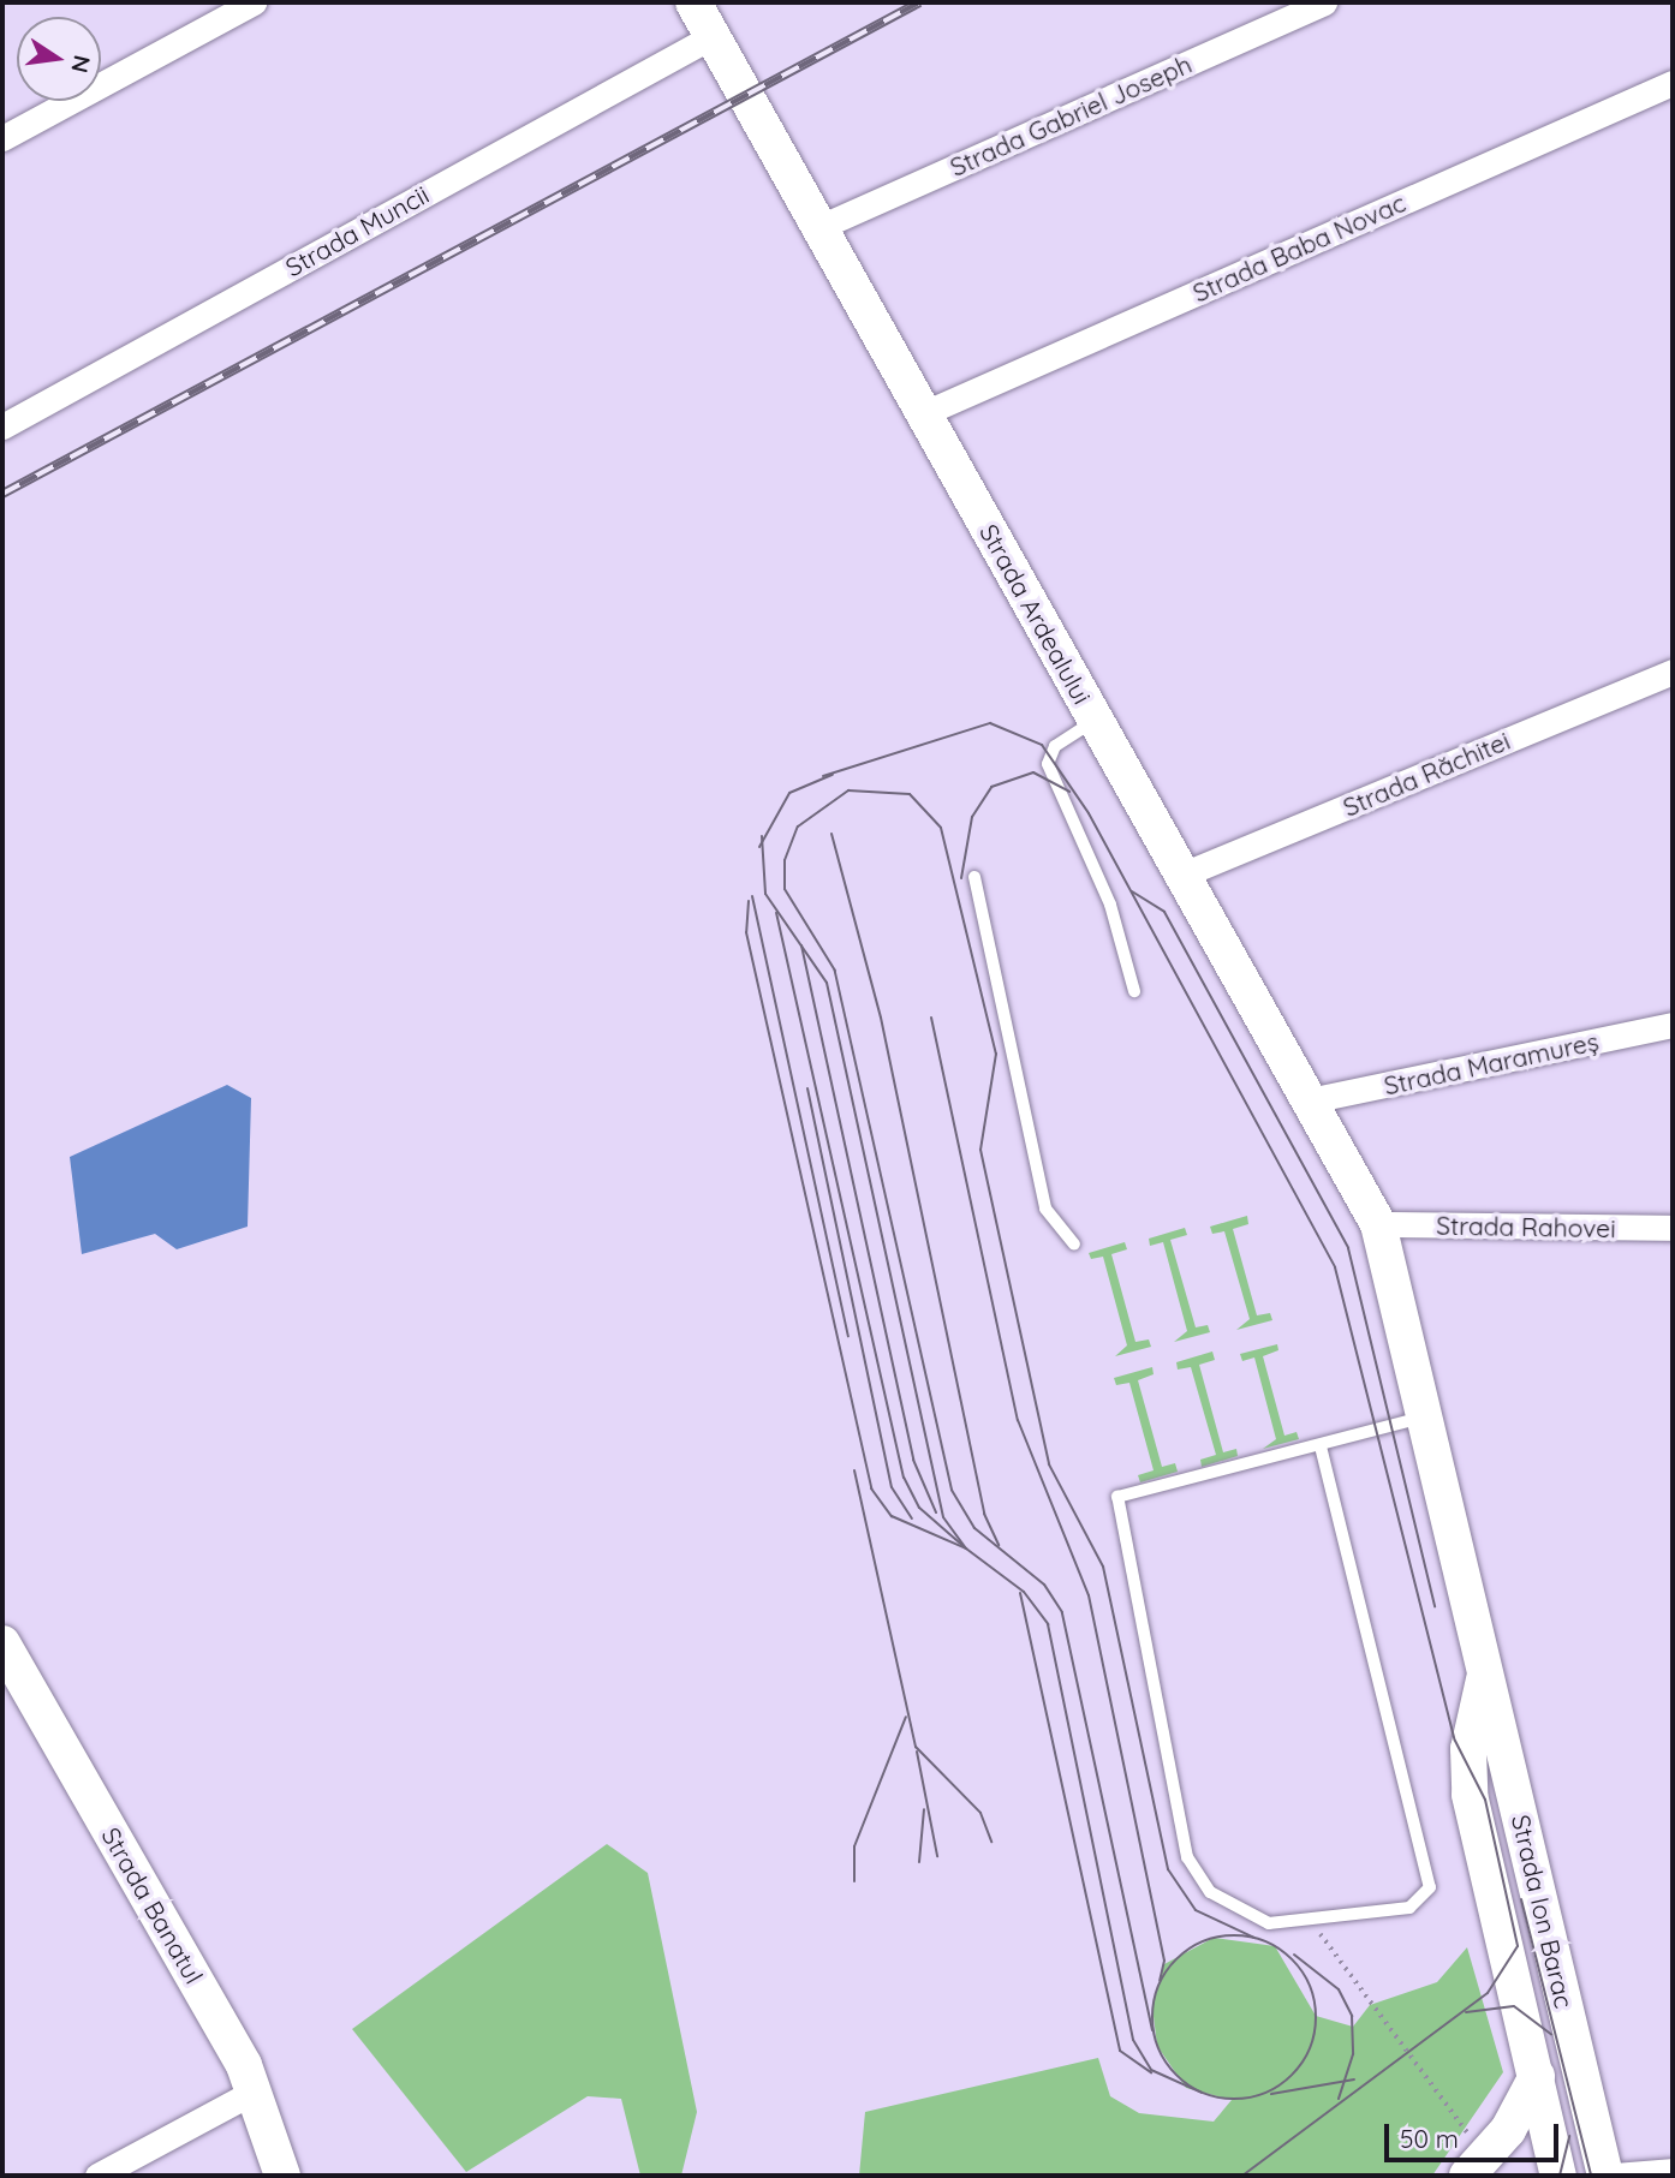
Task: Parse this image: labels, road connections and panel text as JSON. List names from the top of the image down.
{
  "streets": {
    "street": [
      "Strada Gabriel Joseph",
      "Strada Muncii",
      "Strada Baba Novac",
      "Strada Ardealului",
      "Strada Răchitei",
      "Strada Maramureș",
      "Strada Rahovei",
      "Strada Banatul",
      "Strada Ion Barac"
    ]
  },
  "crossings": [
    ["Strada Gabriel Joseph", "Strada Ardealului"],
    ["Strada Muncii", "Strada Ardealului"],
    ["Strada Baba Novac", "Strada Ardealului"],
    ["Strada Ardealului", "Strada Răchitei"],
    ["Strada Ardealului", "Strada Maramureș"],
    ["Strada Ardealului", "Strada Rahovei"],
    ["Strada Ardealului", "Strada Ion Barac"],
    ["Strada Rahovei", "Strada Ion Barac"]
  ],
  "scale_bar": "50 m",
  "north": "right"
}
